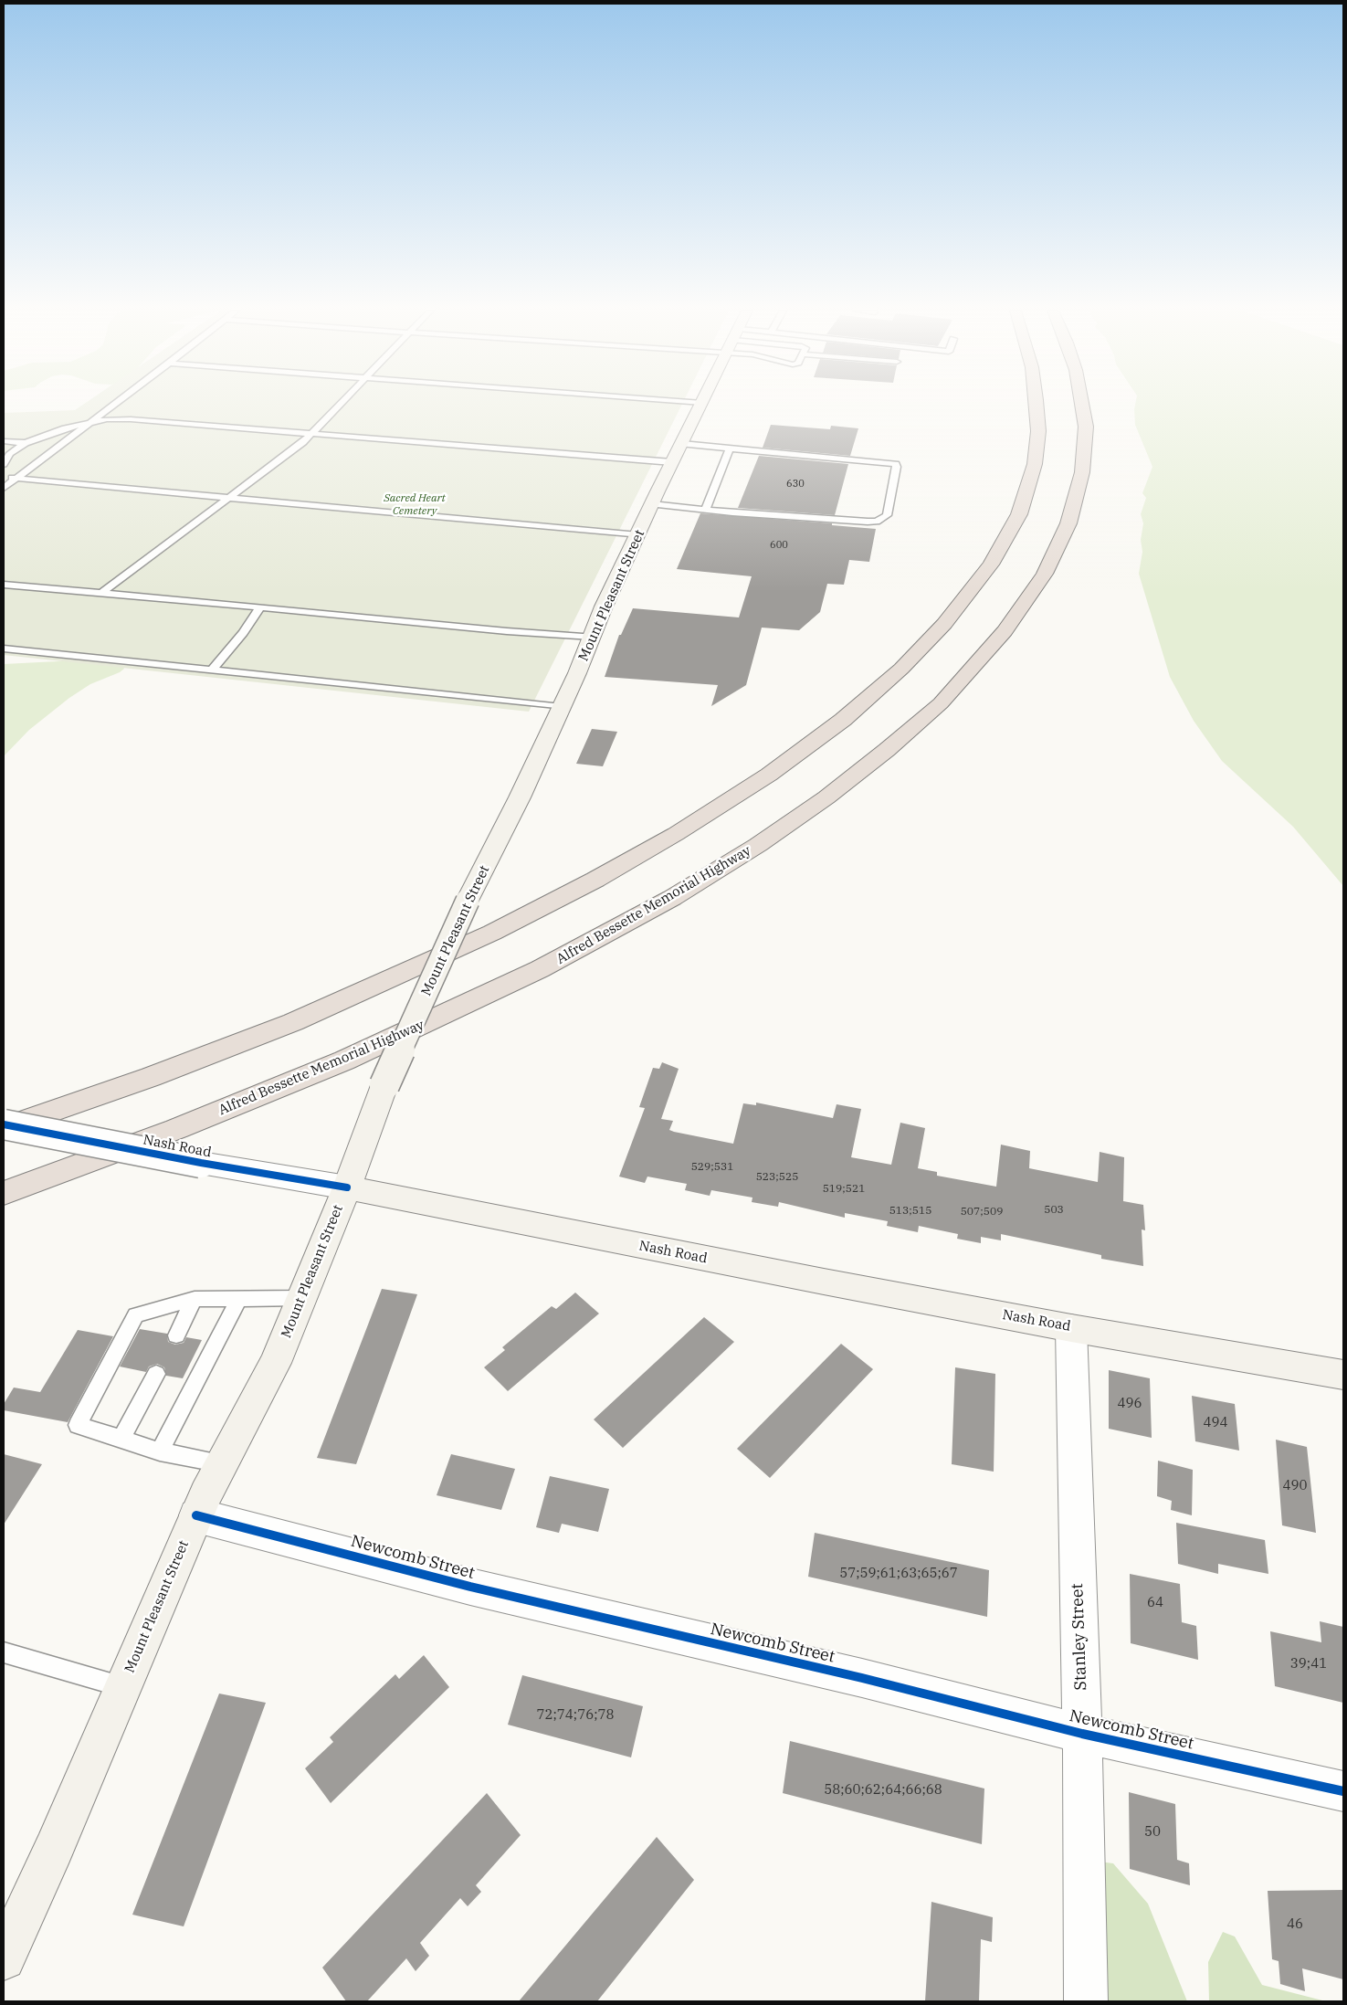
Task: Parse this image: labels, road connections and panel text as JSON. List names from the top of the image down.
{
  "streets": {
    "highway": ["Alfred Bessette Memorial Highway"],
    "main road": ["Mount Pleasant Street", "Nash Road"],
    "street": ["Newcomb Street", "Stanley Street"]
  },
  "crossings": [
    ["Mount Pleasant Street", "Nash Road"],
    ["Mount Pleasant Street", "Newcomb Street"],
    ["Nash Road", "Stanley Street"],
    ["Newcomb Street", "Stanley Street"]
  ],
  "parks": ["Sacred Heart Cemetery"],
  "house_numbers": [
    "630",
    "600",
    "529;531",
    "523;525",
    "519;521",
    "503",
    "513;515",
    "507;509",
    "496",
    "494",
    "490",
    "57;59;61;63;65;67",
    "64",
    "39;41",
    "72;74;76;78",
    "58;60;62;64;66;68",
    "50",
    "46"
  ]
}
